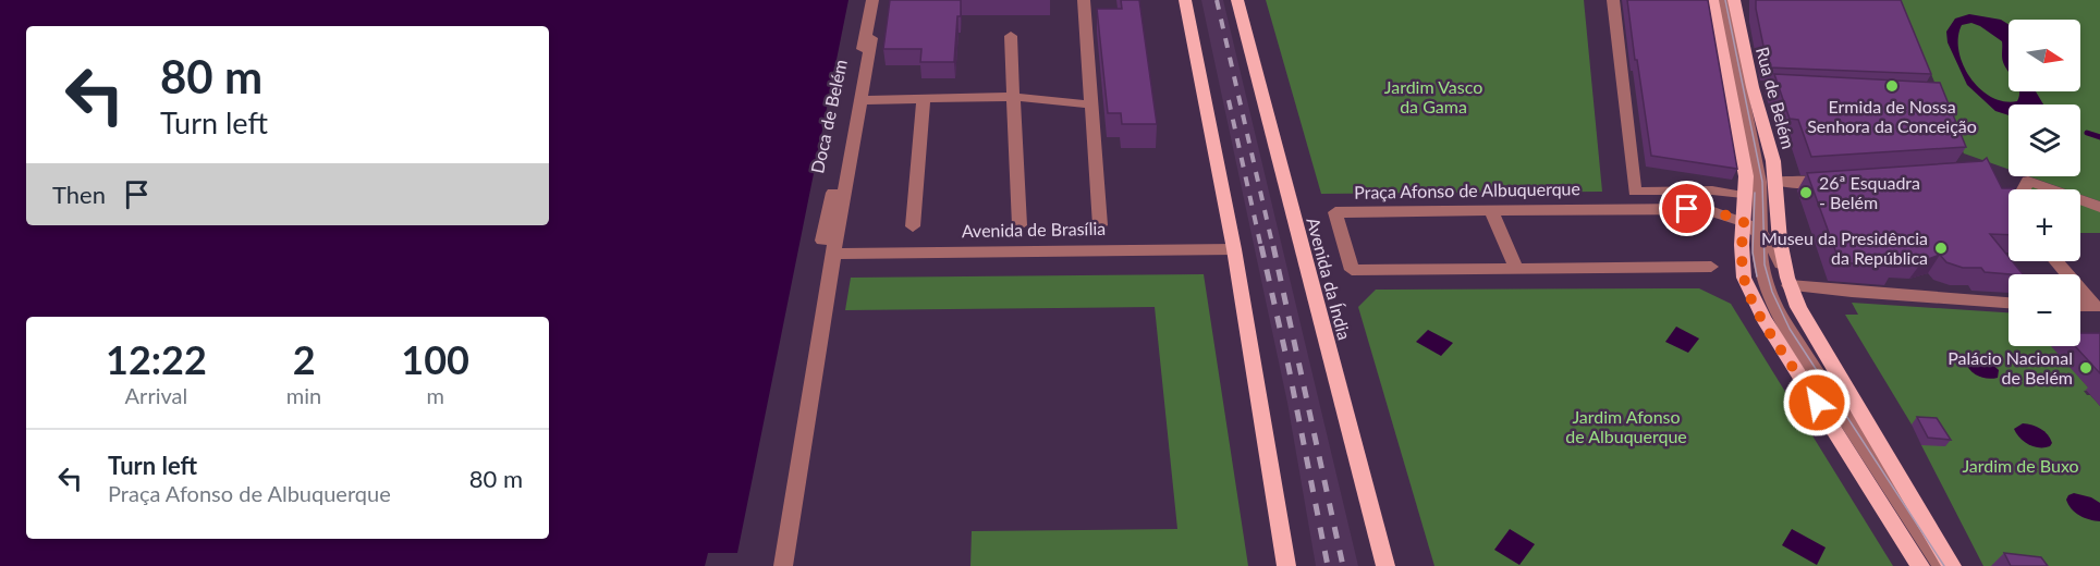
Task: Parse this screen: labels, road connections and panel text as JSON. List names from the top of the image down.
{
  "streets": {
    "main road": ["Rua de Belém", "Avenida da Índia"],
    "street": ["Doca de Belém", "Praça Afonso de Albuquerque", "Avenida de Brasília"]
  },
  "crossings": [
    ["Doca de Belém", "Avenida de Brasília"]
  ],
  "parks": ["Jardim Vasco da Gama", "Jardim Afonso de Albuquerque", "Jardim de Buxo"],
  "places": [
    "Ermida de Nossa Senhora da Conceição",
    "26ª Esquadra - Belém",
    "Museu da Presidência da República",
    "Palácio Nacional de Belém"
  ],
  "north": "right",
  "page": {
    "map_buttons": ["+", "−"],
    "turn": ["80 m", "Turn left"],
    "then": "Then",
    "eta": [
      "12:22",
      "Arrival",
      "2",
      "min",
      "100",
      "m"
    ],
    "list": [
      {
        "name": "Turn left",
        "note": "Praça Afonso de Albuquerque",
        "value": "80 m"
      }
    ]
  }
}
